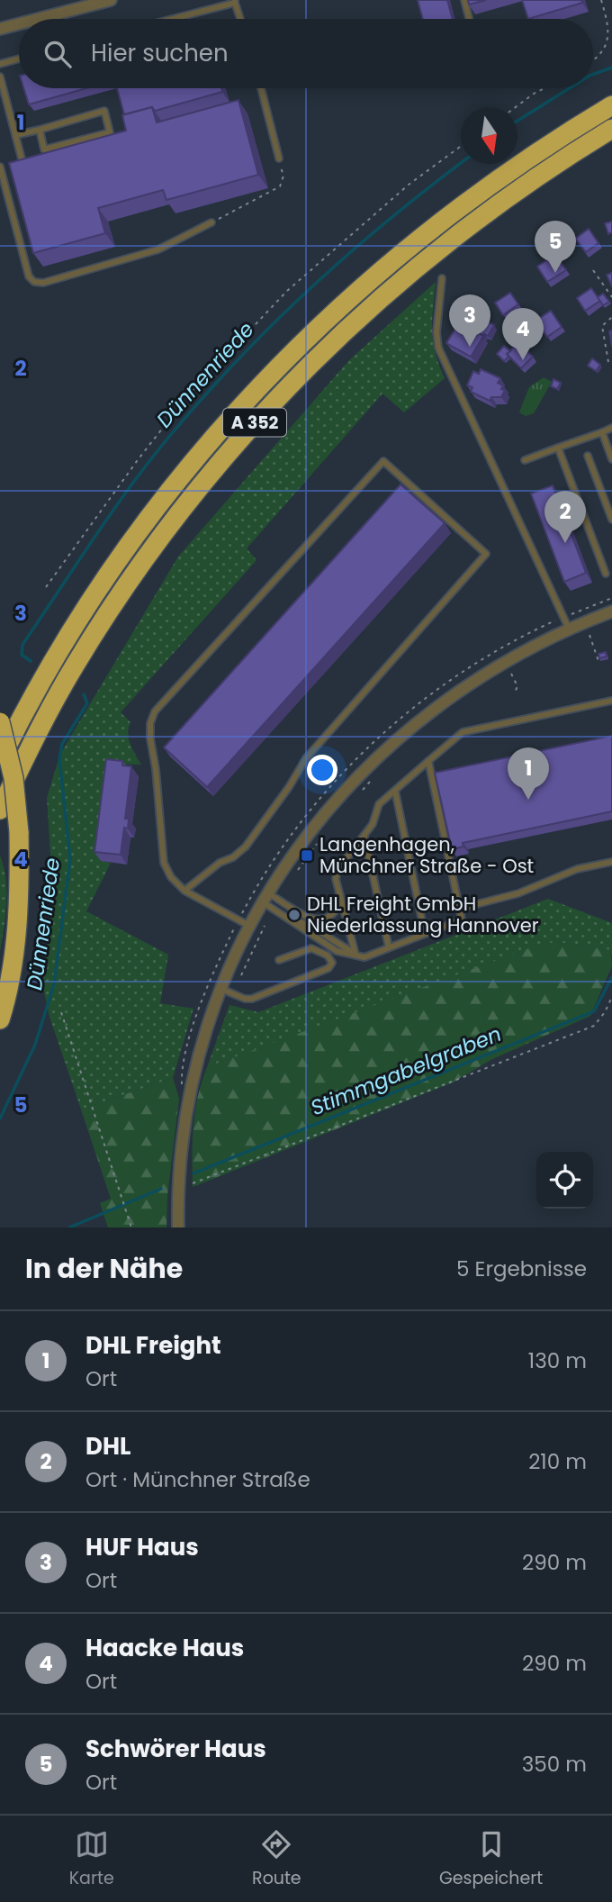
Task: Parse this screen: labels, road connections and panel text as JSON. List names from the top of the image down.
{
  "streets": {
    "highway": ["A 352"]
  },
  "water": ["Dünnenriede", "Stimmgabelgraben"],
  "places": {
    "transit": ["Langenhagen, Münchner Straße - Ost"],
    "other": ["DHL Freight GmbH Niederlassung Hannover"]
  },
  "north": "bottom",
  "page": {
    "search": "Hier suchen",
    "pins": [
      "5",
      "3",
      "4",
      "2",
      "1"
    ],
    "heading": ["In der Nähe", "5 Ergebnisse"],
    "list": [
      {
        "mark": "1",
        "name": "DHL Freight",
        "note": "Ort",
        "value": "130 m"
      },
      {
        "mark": "2",
        "name": "DHL",
        "note": "Ort · Münchner Straße",
        "value": "210 m"
      },
      {
        "mark": "3",
        "name": "HUF Haus",
        "note": "Ort",
        "value": "290 m"
      },
      {
        "mark": "4",
        "name": "Haacke Haus",
        "note": "Ort",
        "value": "290 m"
      },
      {
        "mark": "5",
        "name": "Schwörer Haus",
        "note": "Ort",
        "value": "350 m"
      }
    ],
    "nav": ["Karte", "Route", "Gespeichert"]
  },
  "grid": {
    "rows": [
      "1",
      "2",
      "3",
      "4",
      "5"
    ]
  }
}
